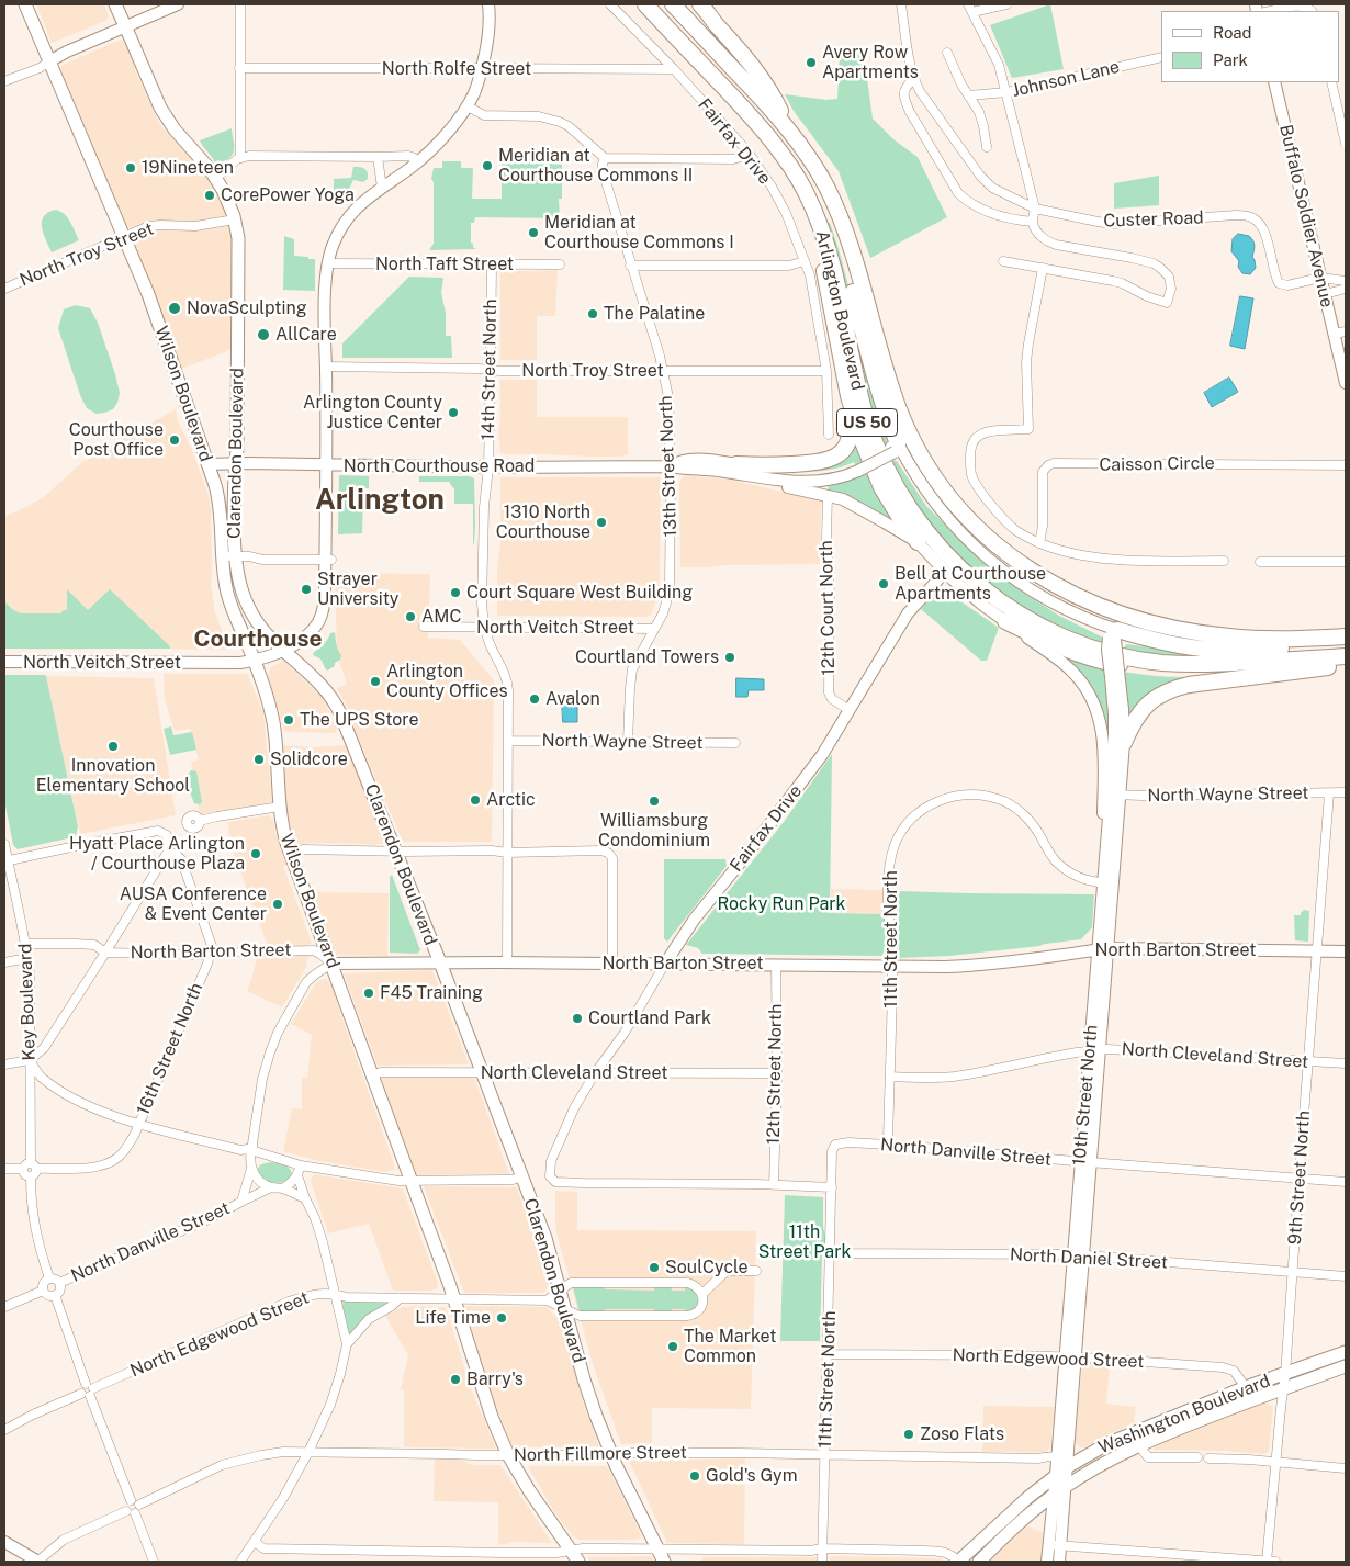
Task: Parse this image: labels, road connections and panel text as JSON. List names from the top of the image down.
{
  "streets": {
    "highway": ["Arlington Boulevard", "US 50"],
    "main road": [
      "Fairfax Drive",
      "Buffalo Soldier Avenue",
      "Wilson Boulevard",
      "Clarendon Boulevard",
      "North Courthouse Road",
      "North Veitch Street",
      "North Barton Street",
      "10th Street North",
      "Washington Boulevard"
    ],
    "street": [
      "North Rolfe Street",
      "Johnson Lane",
      "Custer Road",
      "North Troy Street",
      "North Taft Street",
      "14th Street North",
      "Caisson Circle",
      "13th Street North",
      "12th Court North",
      "North Wayne Street",
      "11th Street North",
      "Key Boulevard",
      "16th Street North",
      "North Cleveland Street",
      "12th Street North",
      "North Danville Street",
      "9th Street North",
      "North Daniel Street",
      "North Edgewood Street",
      "North Fillmore Street"
    ]
  },
  "crossings": [
    ["North Rolfe Street", "Fairfax Drive"],
    ["Fairfax Drive", "North Troy Street"],
    ["Fairfax Drive", "12th Court North"],
    ["Fairfax Drive", "North Barton Street"],
    ["Fairfax Drive", "North Cleveland Street"],
    ["Fairfax Drive", "12th Street North"],
    ["Buffalo Soldier Avenue", "Custer Road"],
    ["North Troy Street", "14th Street North"],
    ["North Troy Street", "Wilson Boulevard"],
    ["North Troy Street", "Clarendon Boulevard"],
    ["North Troy Street", "13th Street North"],
    ["North Troy Street", "North Veitch Street"],
    ["North Taft Street", "14th Street North"],
    ["North Taft Street", "North Veitch Street"],
    ["14th Street North", "North Courthouse Road"],
    ["14th Street North", "North Veitch Street"],
    ["14th Street North", "North Wayne Street"],
    ["14th Street North", "North Barton Street"],
    ["Wilson Boulevard", "Clarendon Boulevard"],
    ["Wilson Boulevard", "North Courthouse Road"],
    ["Wilson Boulevard", "North Veitch Street"],
    ["Wilson Boulevard", "North Barton Street"],
    ["Wilson Boulevard", "North Cleveland Street"],
    ["Wilson Boulevard", "North Edgewood Street"],
    ["Wilson Boulevard", "North Fillmore Street"],
    ["Clarendon Boulevard", "North Courthouse Road"],
    ["Clarendon Boulevard", "North Veitch Street"],
    ["Clarendon Boulevard", "North Barton Street"],
    ["Clarendon Boulevard", "North Cleveland Street"],
    ["Clarendon Boulevard", "North Edgewood Street"],
    ["Clarendon Boulevard", "North Fillmore Street"],
    ["North Courthouse Road", "13th Street North"],
    ["North Courthouse Road", "North Veitch Street"],
    ["13th Street North", "North Veitch Street"],
    ["13th Street North", "North Wayne Street"],
    ["North Wayne Street", "10th Street North"],
    ["North Wayne Street", "9th Street North"],
    ["11th Street North", "North Barton Street"],
    ["11th Street North", "North Cleveland Street"],
    ["11th Street North", "10th Street North"],
    ["11th Street North", "North Danville Street"],
    ["11th Street North", "North Daniel Street"],
    ["11th Street North", "North Edgewood Street"],
    ["11th Street North", "North Fillmore Street"],
    ["North Barton Street", "Key Boulevard"],
    ["North Barton Street", "16th Street North"],
    ["North Barton Street", "12th Street North"],
    ["North Barton Street", "10th Street North"],
    ["North Barton Street", "9th Street North"],
    ["North Cleveland Street", "12th Street North"],
    ["North Cleveland Street", "10th Street North"],
    ["North Cleveland Street", "9th Street North"],
    ["10th Street North", "North Danville Street"],
    ["10th Street North", "North Daniel Street"],
    ["10th Street North", "North Edgewood Street"],
    ["10th Street North", "Washington Boulevard"],
    ["10th Street North", "North Fillmore Street"],
    ["North Danville Street", "9th Street North"],
    ["9th Street North", "North Daniel Street"],
    ["9th Street North", "Washington Boulevard"],
    ["North Edgewood Street", "Washington Boulevard"]
  ],
  "districts": ["Arlington", "Courthouse"],
  "parks": ["Rocky Run Park", "11th Street Park"],
  "places": [
    "Avery Row Apartments",
    "Meridian at Courthouse Commons II",
    "19Nineteen",
    "CorePower Yoga",
    "Meridian at Courthouse Commons I",
    "NovaSculpting",
    "The Palatine",
    "AllCare",
    "Arlington County Justice Center",
    "Courthouse Post Office",
    "1310 North Courthouse",
    "Bell at Courthouse Apartments",
    "Strayer University",
    "Court Square West Building",
    "AMC",
    "Courtland Towers",
    "Arlington County Offices",
    "Avalon",
    "The UPS Store",
    "Innovation Elementary School",
    "Solidcore",
    "Arctic",
    "Williamsburg Condominium",
    "Hyatt Place Arlington / Courthouse Plaza",
    "AUSA Conference & Event Center",
    "F45 Training",
    "Courtland Park",
    "SoulCycle",
    "Life Time",
    "The Market Common",
    "Barry's",
    "Zoso Flats",
    "Gold's Gym"
  ],
  "legend": ["Road", "Park"]
}
